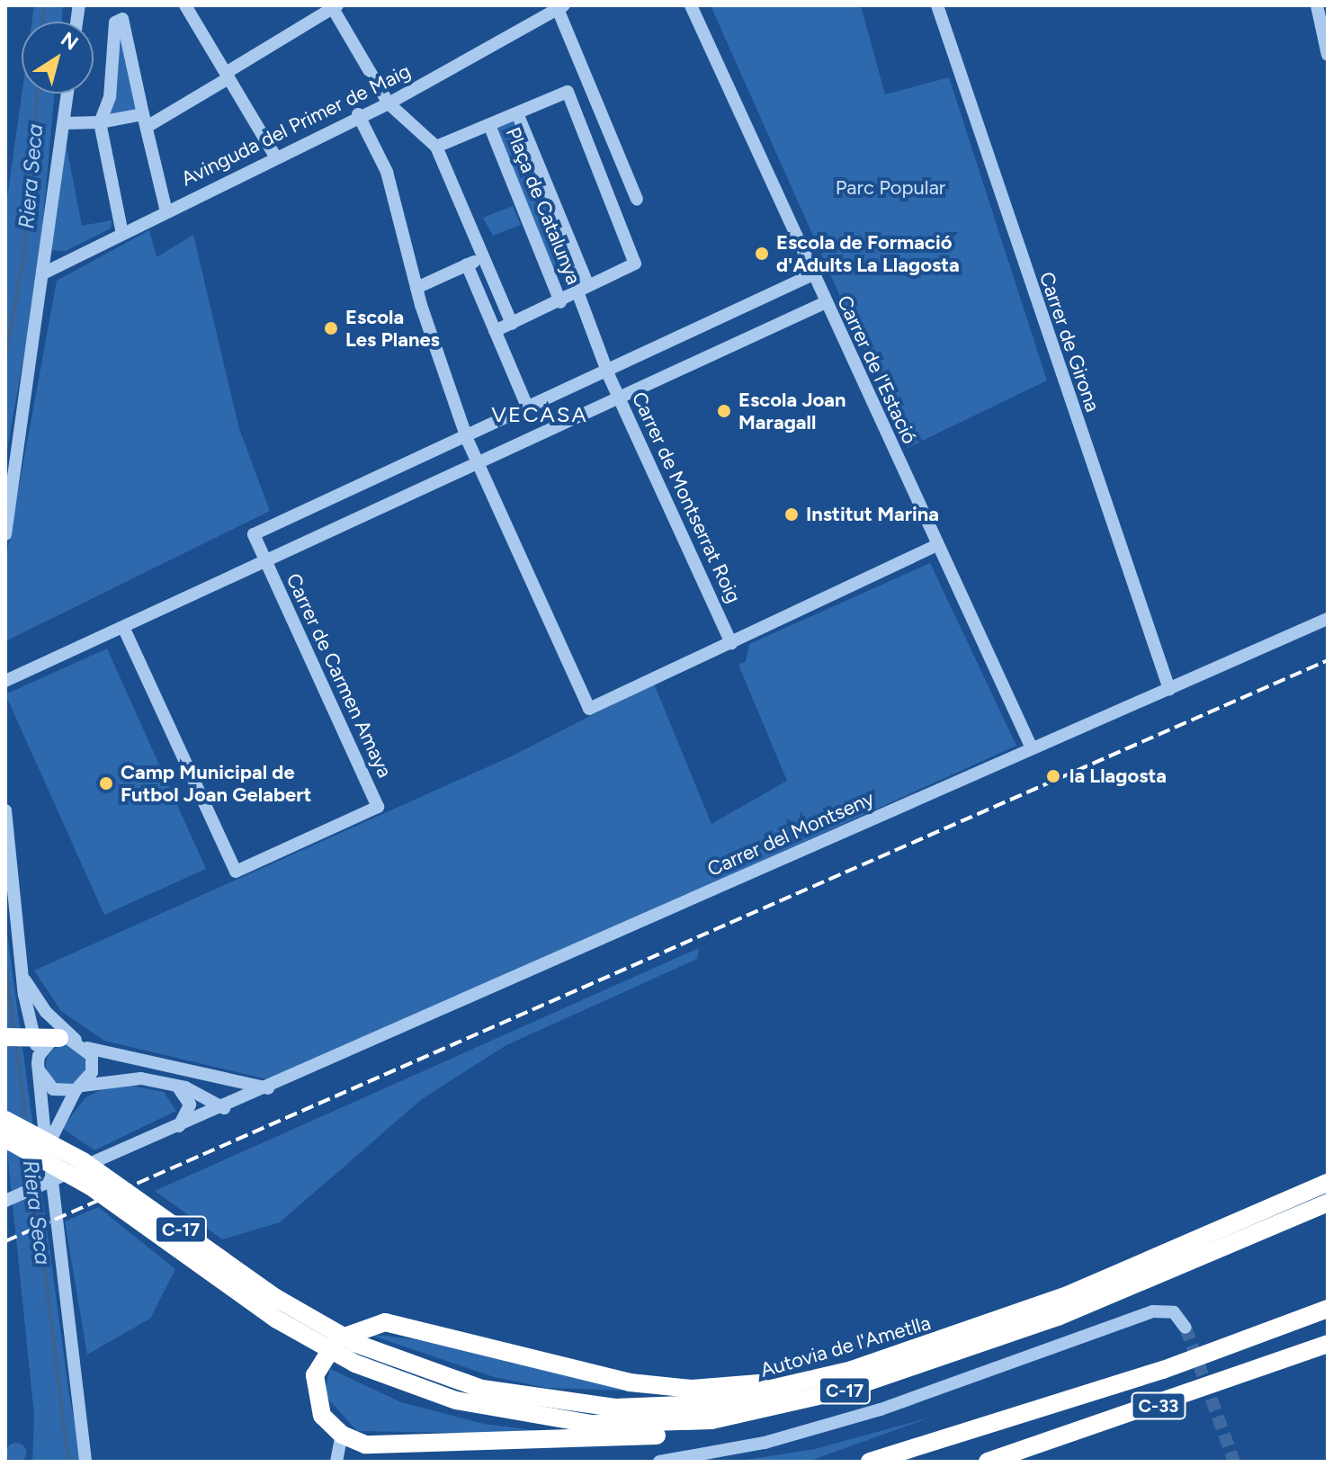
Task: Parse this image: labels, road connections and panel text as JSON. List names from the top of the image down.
{
  "streets": {
    "highway": ["C-17", "Autovia de l'Ametlla", "C-33"],
    "street": [
      "Avinguda del Primer de Maig",
      "Plaça de Catalunya",
      "Carrer de Girona",
      "Carrer de l'Estació",
      "Carrer de Montserrat Roig",
      "Carrer de Carmen Amaya",
      "Carrer del Montseny"
    ]
  },
  "crossings": [
    ["Plaça de Catalunya", "Carrer de Montserrat Roig"],
    ["Carrer de Girona", "Carrer del Montseny"],
    ["Carrer de l'Estació", "Carrer del Montseny"]
  ],
  "districts": ["VECASA"],
  "water": ["Riera Seca"],
  "parks": ["Parc Popular"],
  "places": [
    "Escola de Formació d'Adults La Llagosta",
    "Escola Les Planes",
    "Escola Joan Maragall",
    "Institut Marina",
    "la Llagosta",
    "Camp Municipal de Futbol Joan Gelabert"
  ],
  "north": "top right"
}
